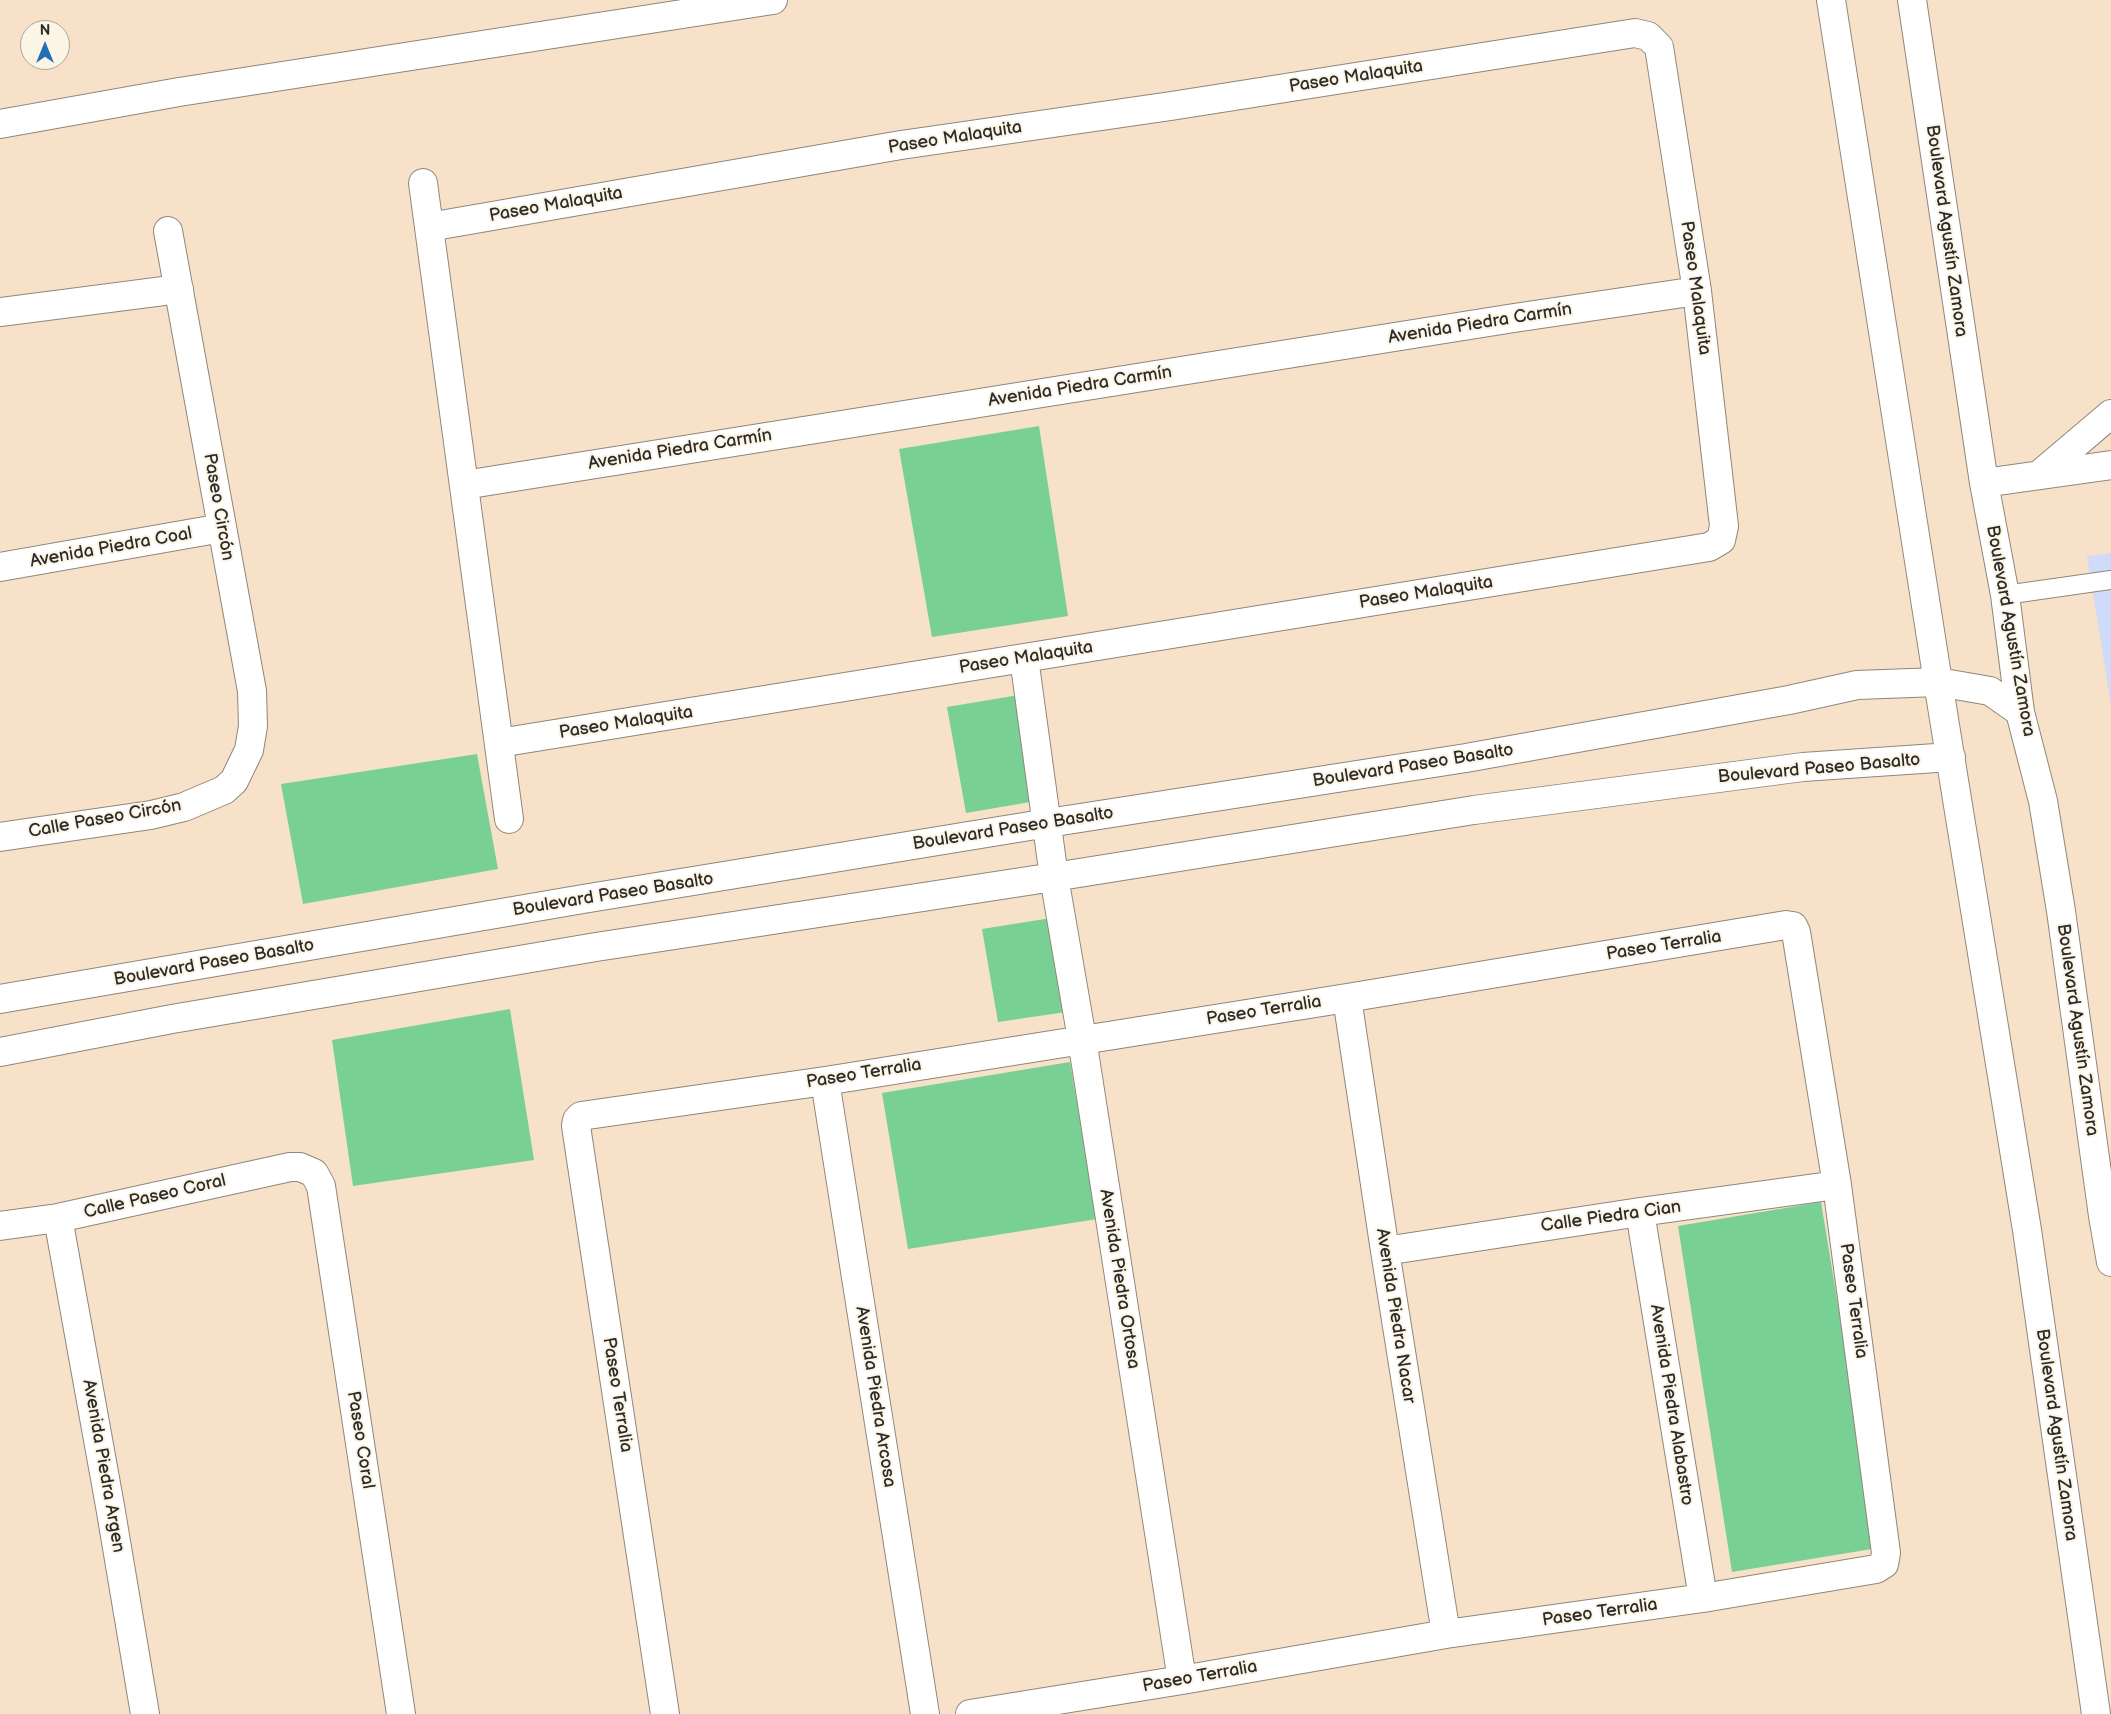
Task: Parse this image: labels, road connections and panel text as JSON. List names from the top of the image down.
{
  "streets": {
    "street": [
      "Paseo Malaquita",
      "Boulevard Agustín Zamora",
      "Avenida Piedra Carmín",
      "Paseo Circón",
      "Avenida Piedra Coal",
      "Boulevard Paseo Basalto",
      "Calle Paseo Circón",
      "Paseo Terralia",
      "Calle Paseo Coral",
      "Calle Piedra Cian",
      "Avenida Piedra Ortosa",
      "Avenida Piedra Nacar",
      "Avenida Piedra Arcosa",
      "Avenida Piedra Alabastro",
      "Paseo Coral",
      "Avenida Piedra Argen"
    ]
  },
  "crossings": [
    ["Paseo Malaquita", "Avenida Piedra Carmín"],
    ["Paseo Malaquita", "Avenida Piedra Ortosa"],
    ["Boulevard Agustín Zamora", "Boulevard Paseo Basalto"],
    ["Paseo Circón", "Avenida Piedra Coal"],
    ["Paseo Circón", "Calle Paseo Circón"],
    ["Boulevard Paseo Basalto", "Avenida Piedra Ortosa"],
    ["Paseo Terralia", "Calle Piedra Cian"],
    ["Paseo Terralia", "Avenida Piedra Ortosa"],
    ["Paseo Terralia", "Avenida Piedra Nacar"],
    ["Paseo Terralia", "Avenida Piedra Arcosa"],
    ["Paseo Terralia", "Avenida Piedra Alabastro"],
    ["Calle Paseo Coral", "Paseo Coral"],
    ["Calle Paseo Coral", "Avenida Piedra Argen"],
    ["Calle Piedra Cian", "Avenida Piedra Nacar"],
    ["Calle Piedra Cian", "Avenida Piedra Alabastro"]
  ],
  "north": "top"
}
